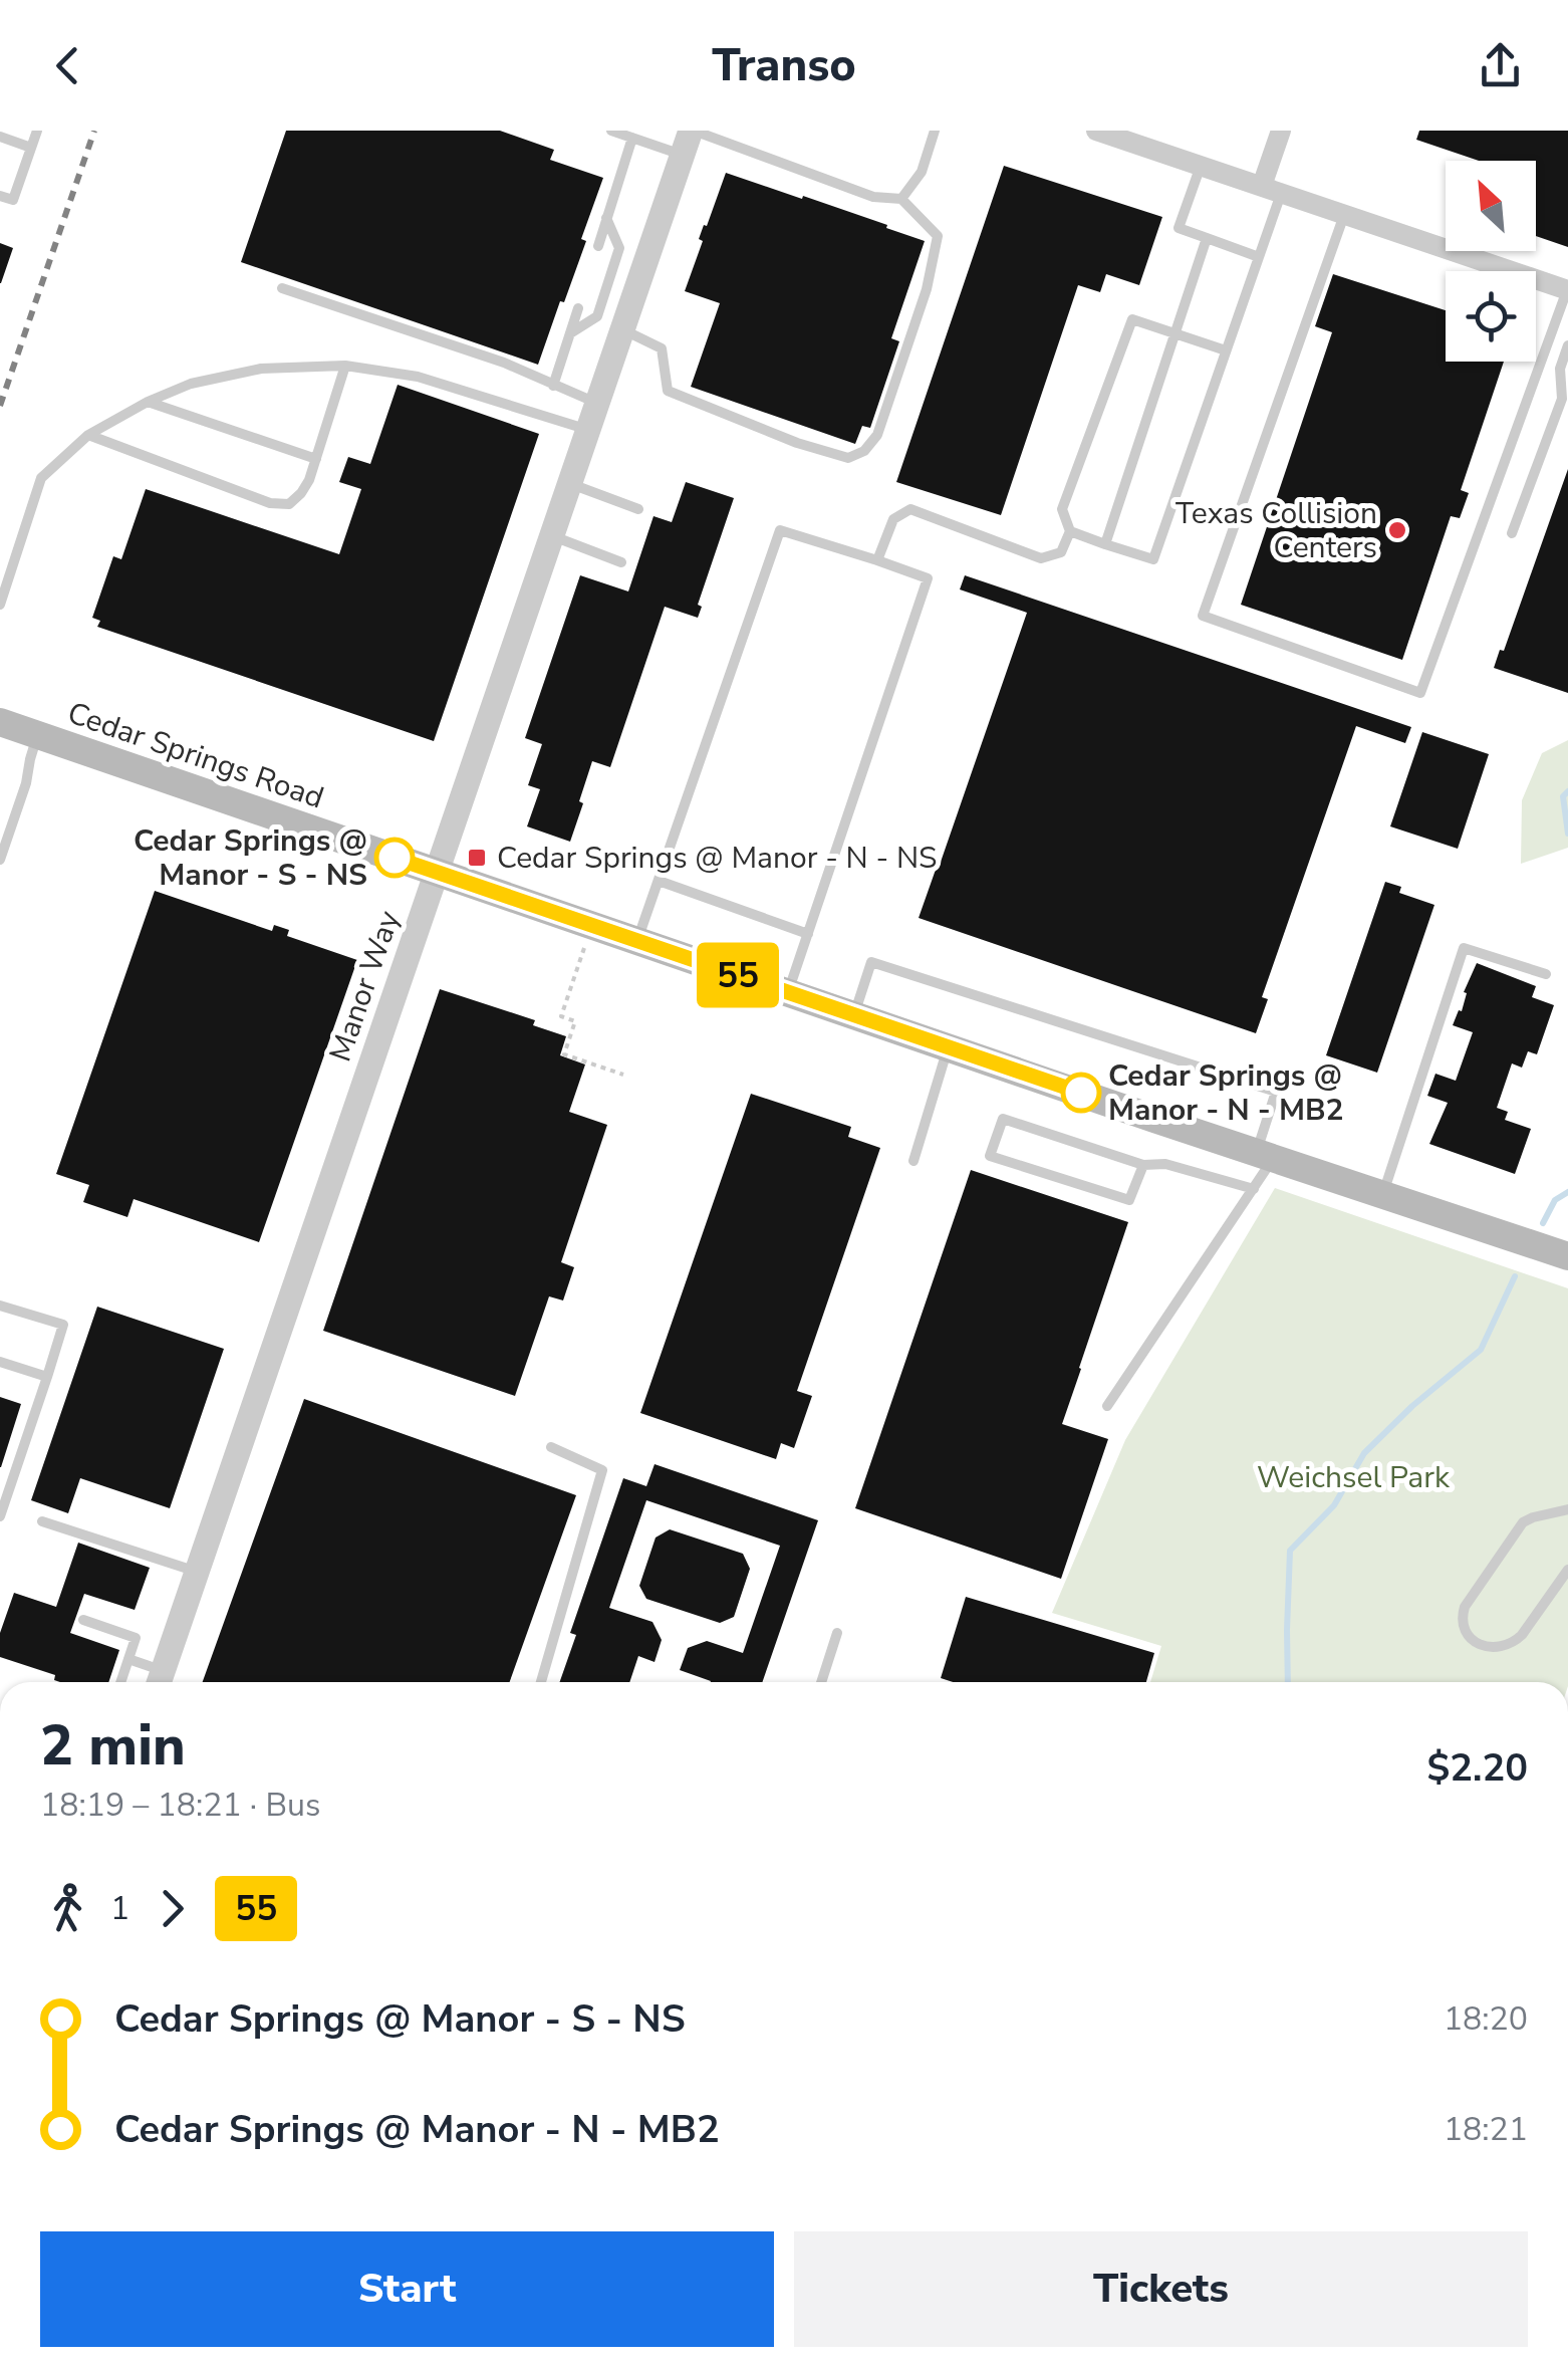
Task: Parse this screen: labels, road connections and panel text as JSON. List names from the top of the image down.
{
  "streets": {
    "main road": ["Cedar Springs Road"],
    "street": ["Manor Way"]
  },
  "crossings": [
    ["Cedar Springs Road", "Manor Way"]
  ],
  "parks": ["Weichsel Park"],
  "places": {
    "other": ["Texas Collision Centers", "Cedar Springs @ Manor - S - NS", "Cedar Springs @ Manor - N - MB2"],
    "transit": ["Cedar Springs @ Manor - N - NS"]
  },
  "lines": ["bus line 55"],
  "north": "top left",
  "page": {
    "header": "Transo",
    "on_map": "55",
    "heading": ["2 min", "18:19 – 18:21 · Bus", "$2.20"],
    "legs": ["1", "55"],
    "list": [
      {
        "name": "Cedar Springs @ Manor - S - NS",
        "value": "18:20"
      },
      {
        "name": "Cedar Springs @ Manor - N - MB2",
        "value": "18:21"
      }
    ],
    "buttons": ["Start", "Tickets"]
  }
}
